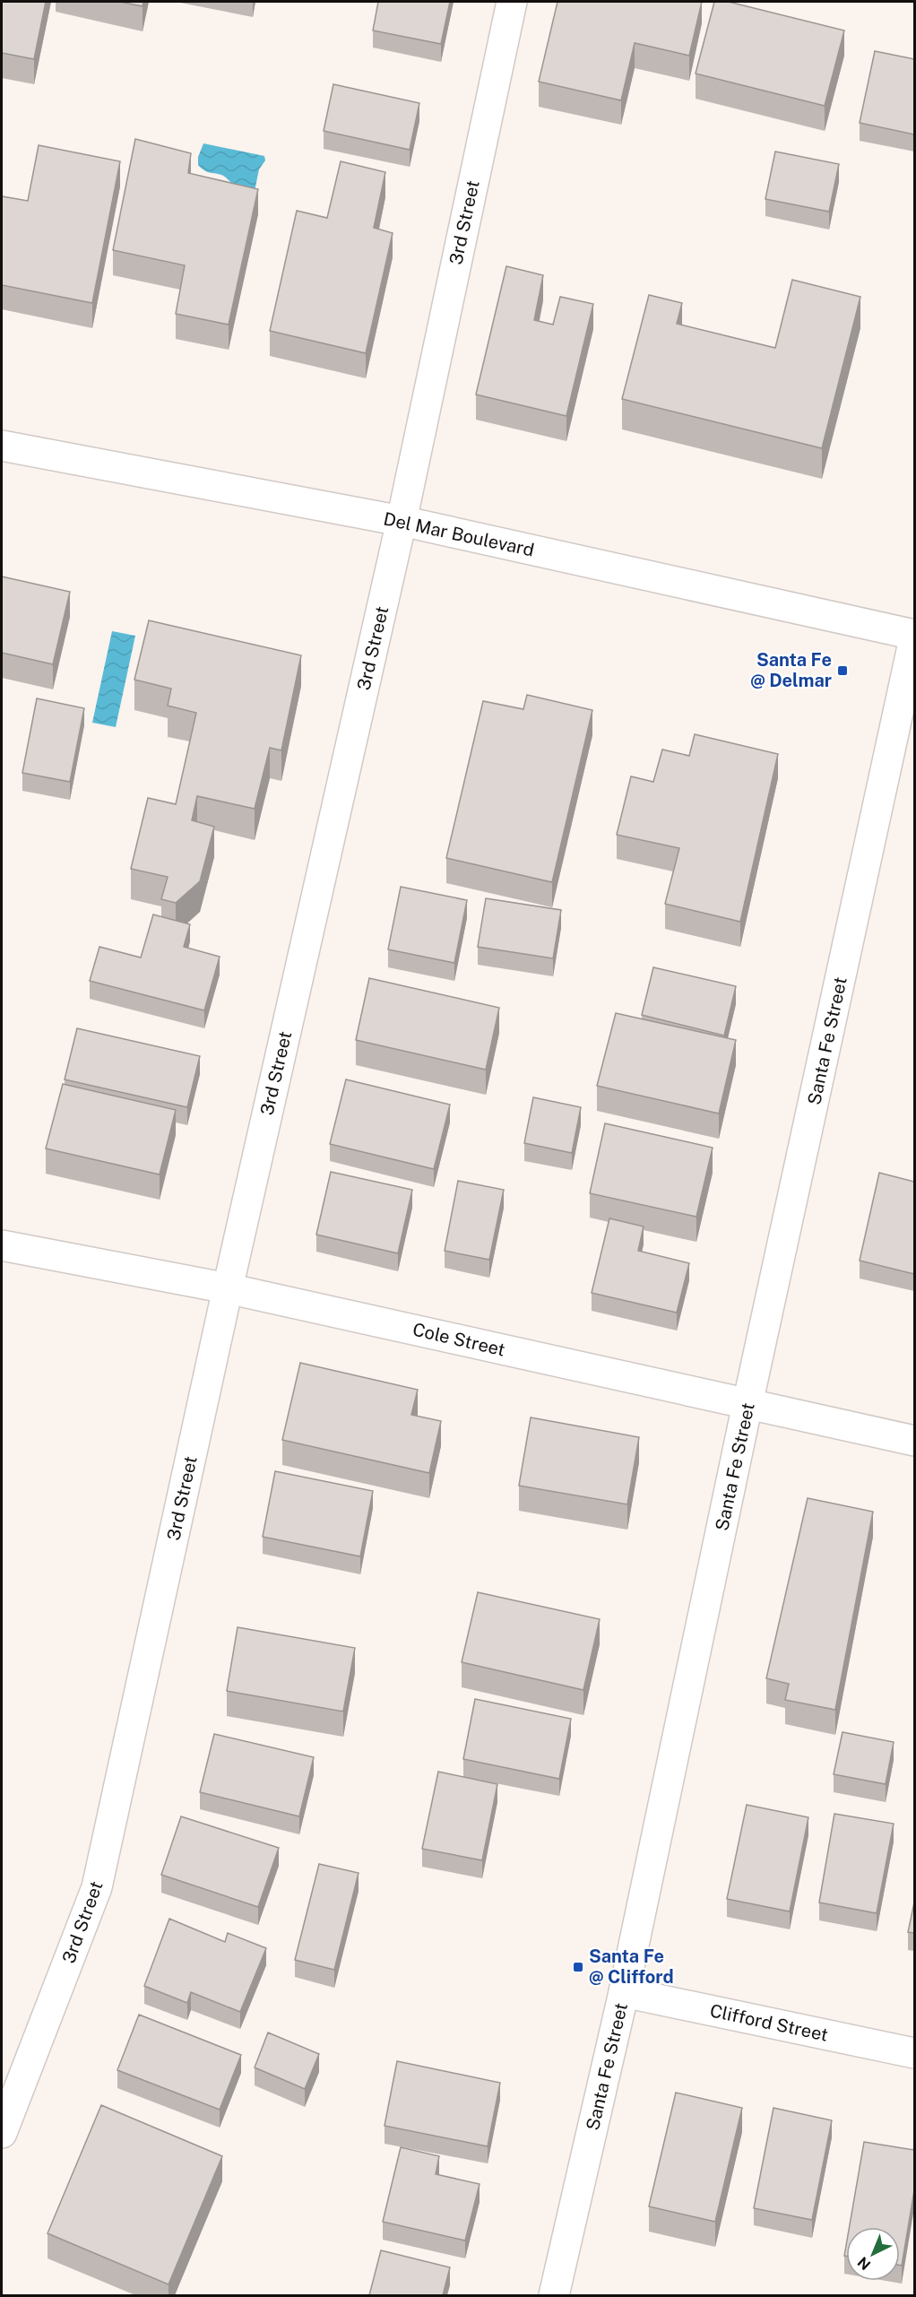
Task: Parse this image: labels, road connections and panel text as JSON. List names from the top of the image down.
{
  "streets": {
    "street": [
      "3rd Street",
      "Del Mar Boulevard",
      "Santa Fe Street",
      "Cole Street",
      "Clifford Street"
    ]
  },
  "crossings": [
    ["3rd Street", "Del Mar Boulevard"],
    ["3rd Street", "Cole Street"],
    ["Del Mar Boulevard", "Santa Fe Street"],
    ["Santa Fe Street", "Cole Street"],
    ["Santa Fe Street", "Clifford Street"]
  ],
  "places": {
    "transit": ["Santa Fe @ Delmar", "Santa Fe @ Clifford"]
  },
  "north": "bottom left"
}
